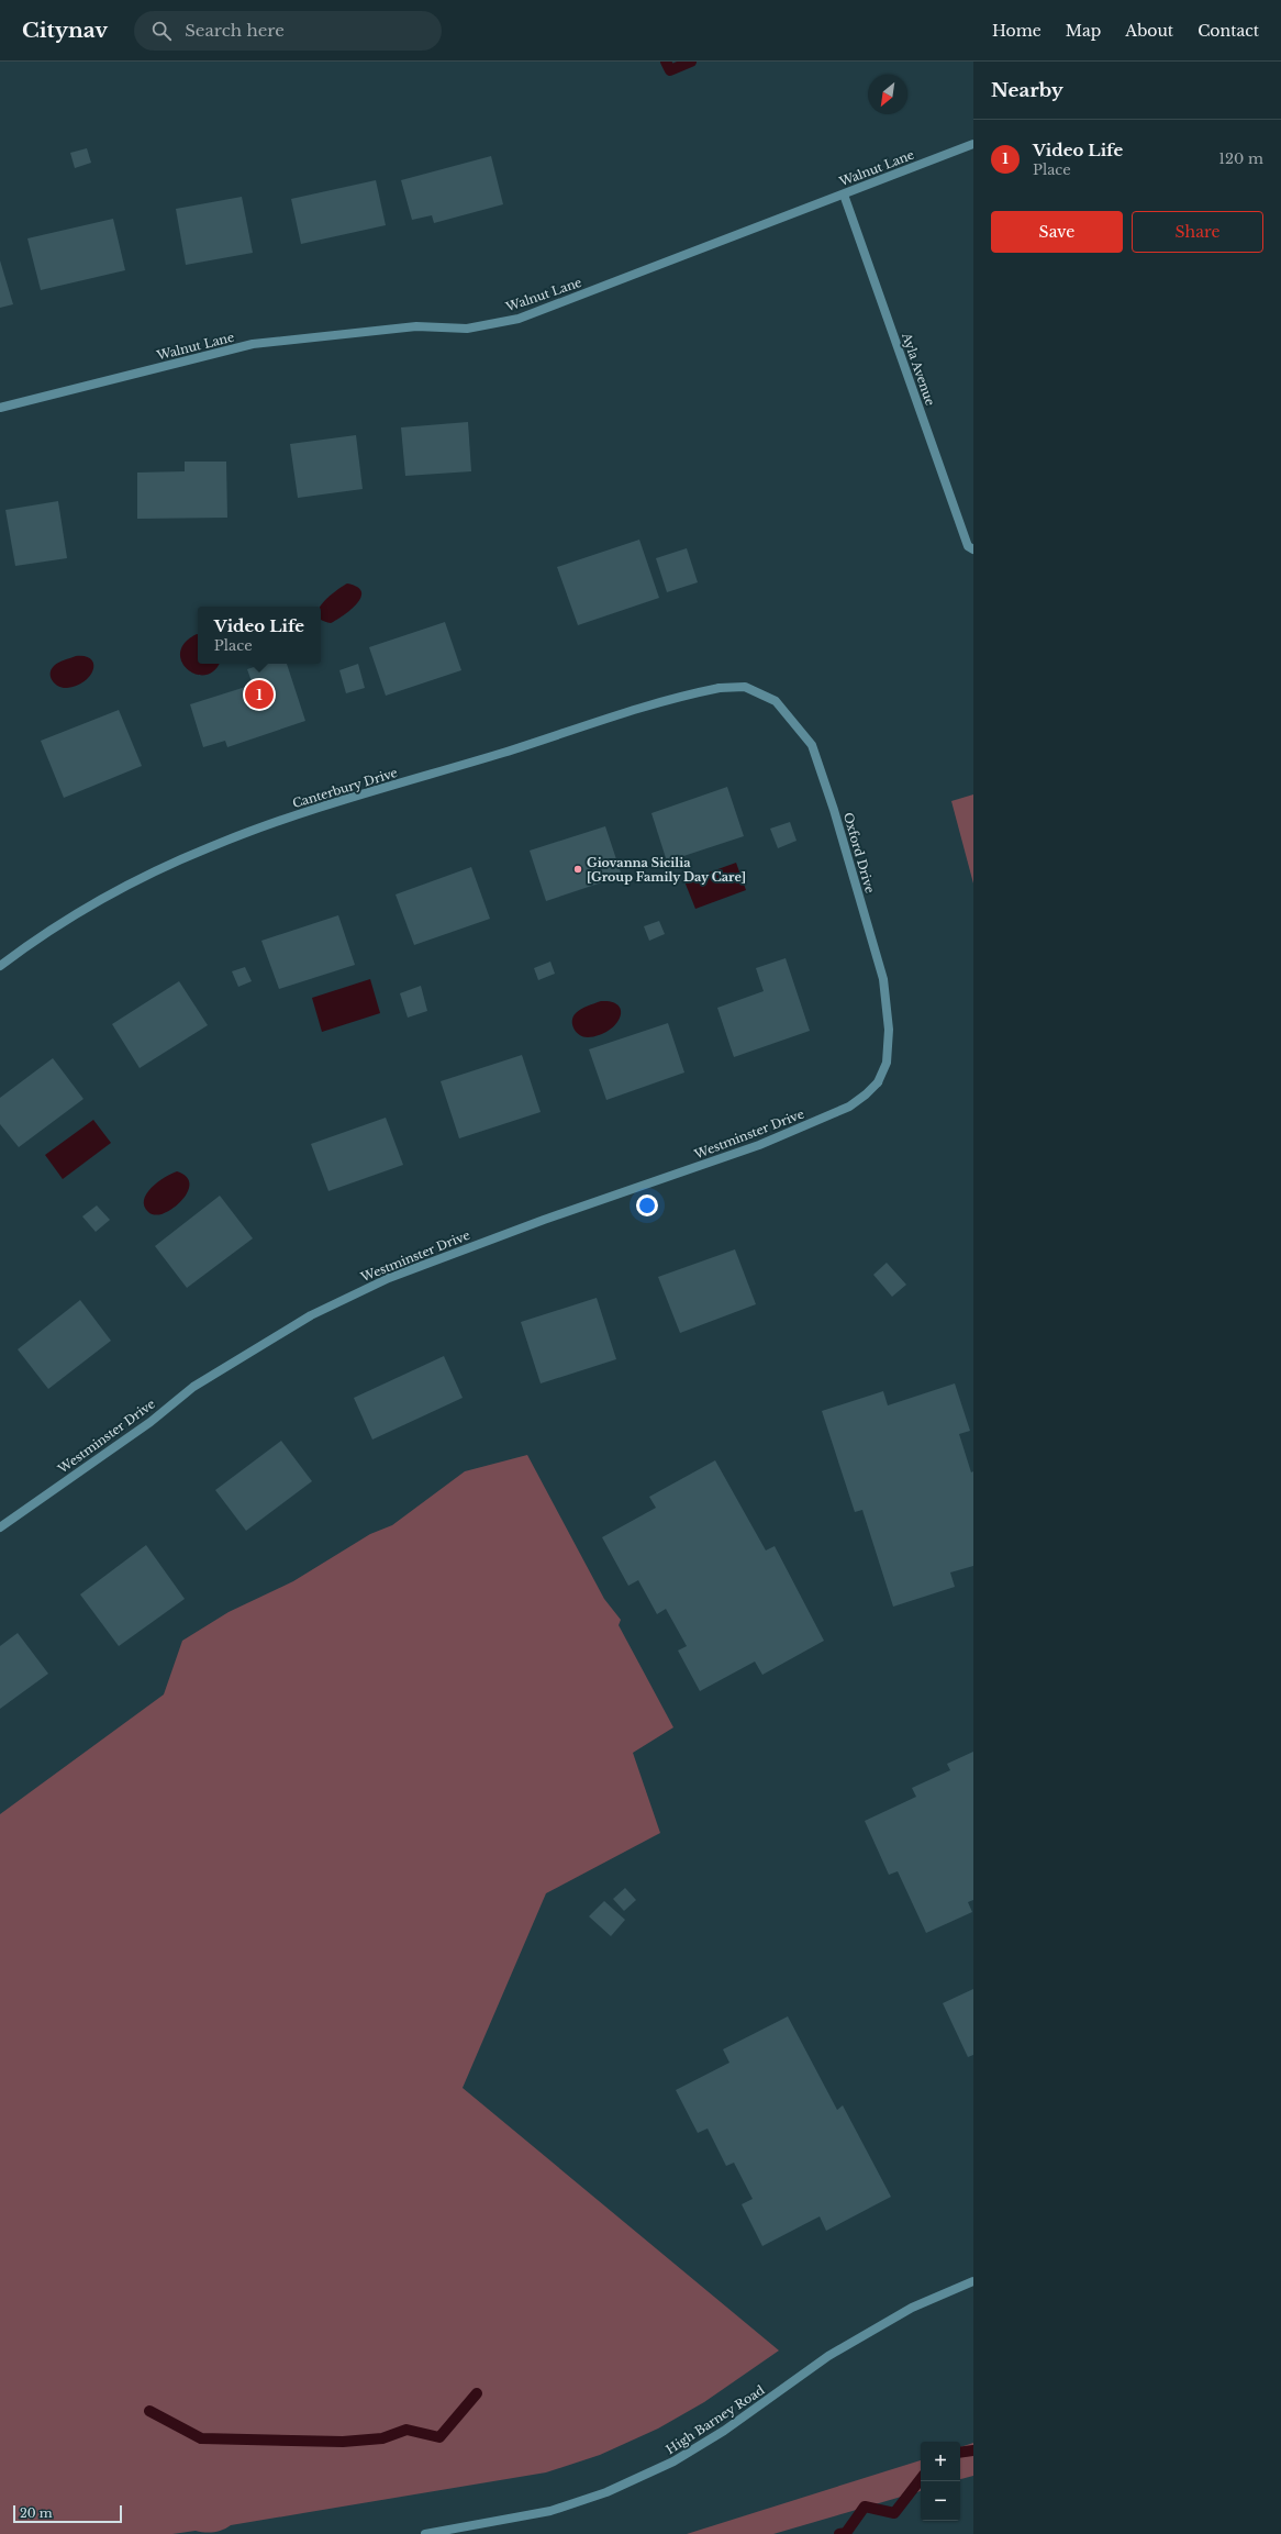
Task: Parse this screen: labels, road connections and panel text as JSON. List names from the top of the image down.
{
  "streets": {
    "street": [
      "Walnut Lane",
      "Ayla Avenue",
      "Canterbury Drive",
      "Oxford Drive",
      "Westminster Drive",
      "High Barney Road"
    ]
  },
  "crossings": [
    ["Walnut Lane", "Ayla Avenue"],
    ["Canterbury Drive", "Oxford Drive"],
    ["Oxford Drive", "Westminster Drive"]
  ],
  "places": ["Giovanna Sicilia [Group Family Day Care]"],
  "scale_bar": "20 m",
  "north": "bottom left",
  "page": {
    "header": "Citynav",
    "search": "Search here",
    "nav": [
      "Home",
      "Map",
      "About",
      "Contact"
    ],
    "heading": "Nearby",
    "list": [
      {
        "mark": "1",
        "name": "Video Life",
        "note": "Place",
        "value": "120 m"
      }
    ],
    "buttons": ["Save", "Share"],
    "popup": ["Video Life", "Place"],
    "pins": "1",
    "map_buttons": ["+", "−"],
    "scale": "20 m"
  }
}
